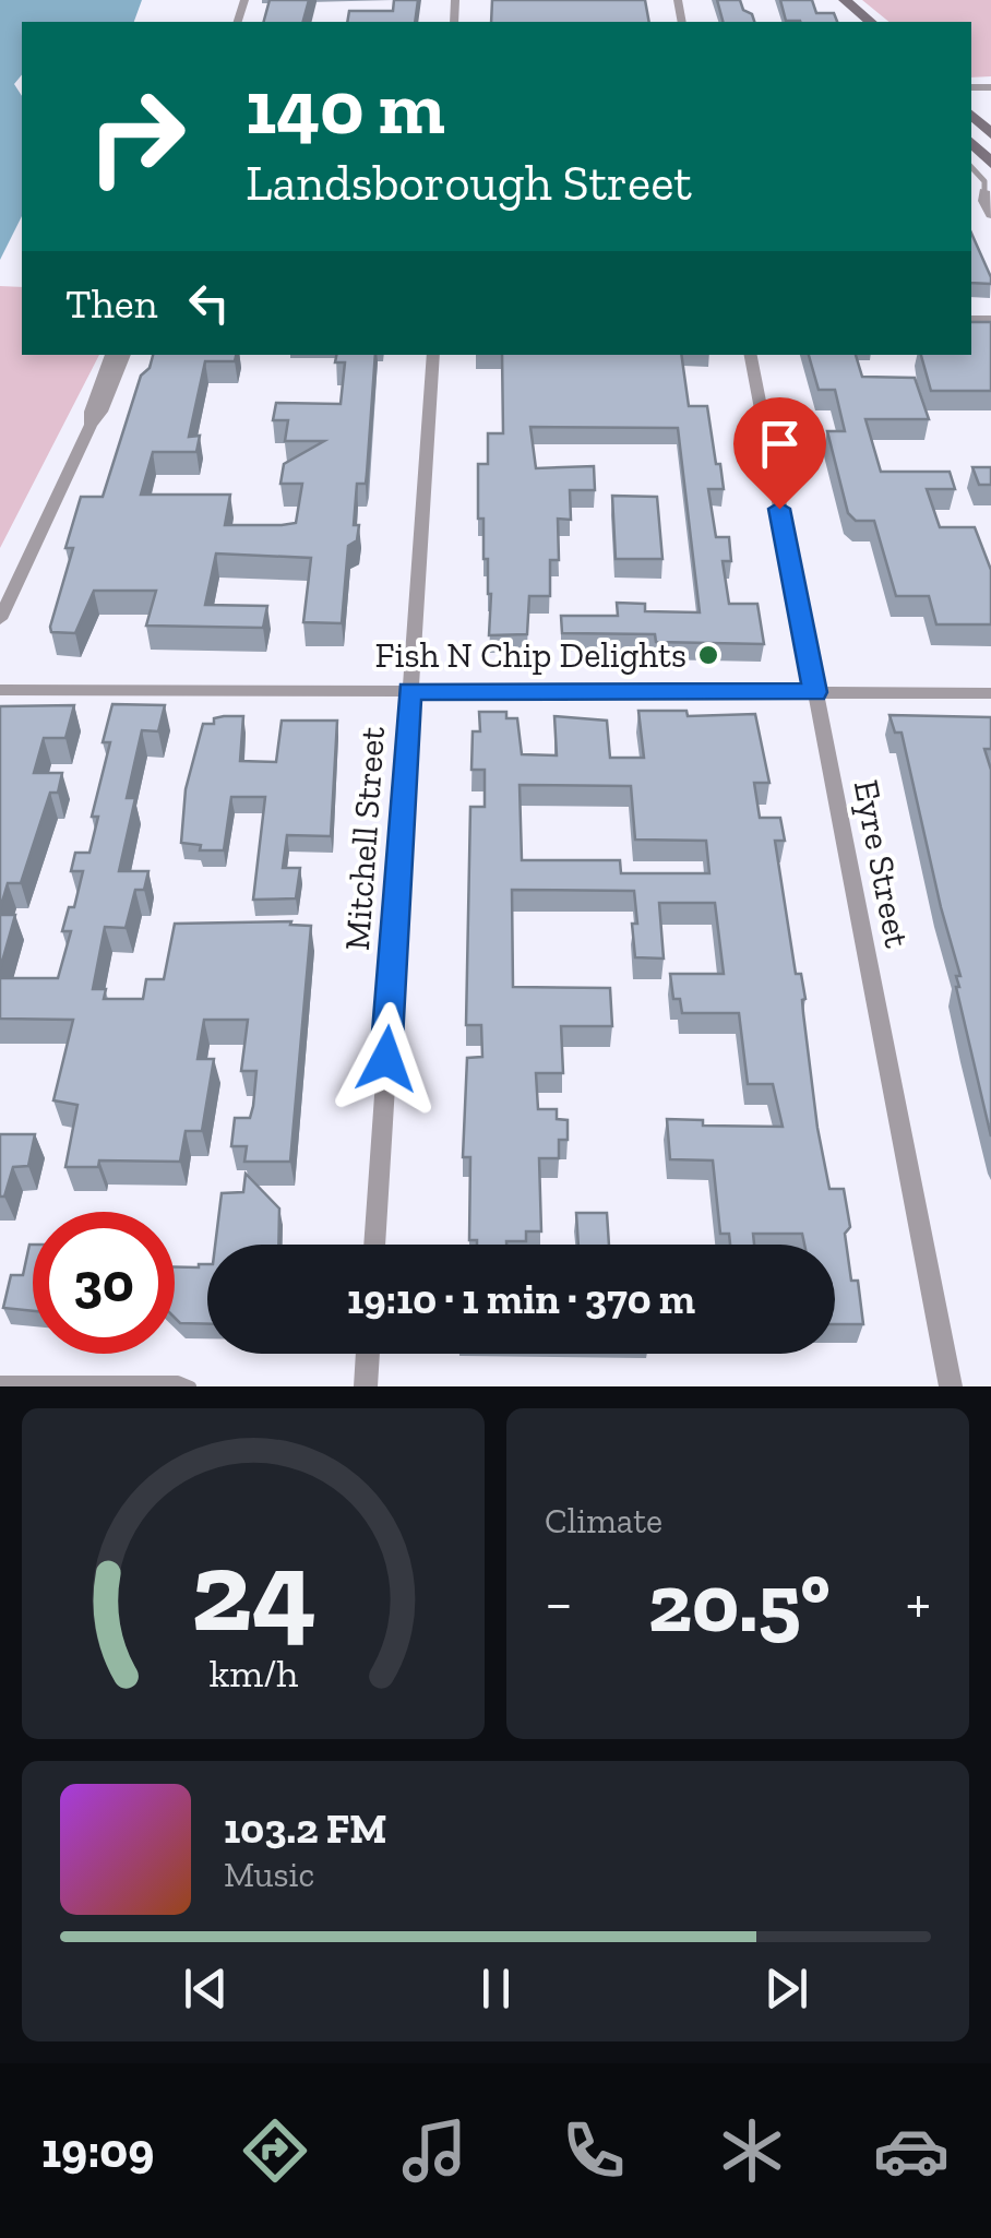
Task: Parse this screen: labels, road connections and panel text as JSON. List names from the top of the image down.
{
  "streets": {
    "street": ["Mitchell Street", "Eyre Street"]
  },
  "places": ["Fish N Chip Delights"],
  "page": {
    "turn": ["140 m", "Landsborough Street"],
    "then": "Then",
    "limit": "30",
    "trip": "19:10 · 1 min · 370 m",
    "tile": "Climate",
    "heat": ["−", "20.5°", "+"],
    "song": ["103.2 FM", "Music"],
    "tabs": "19:09",
    "gauge": ["24", "km/h"]
  }
}
